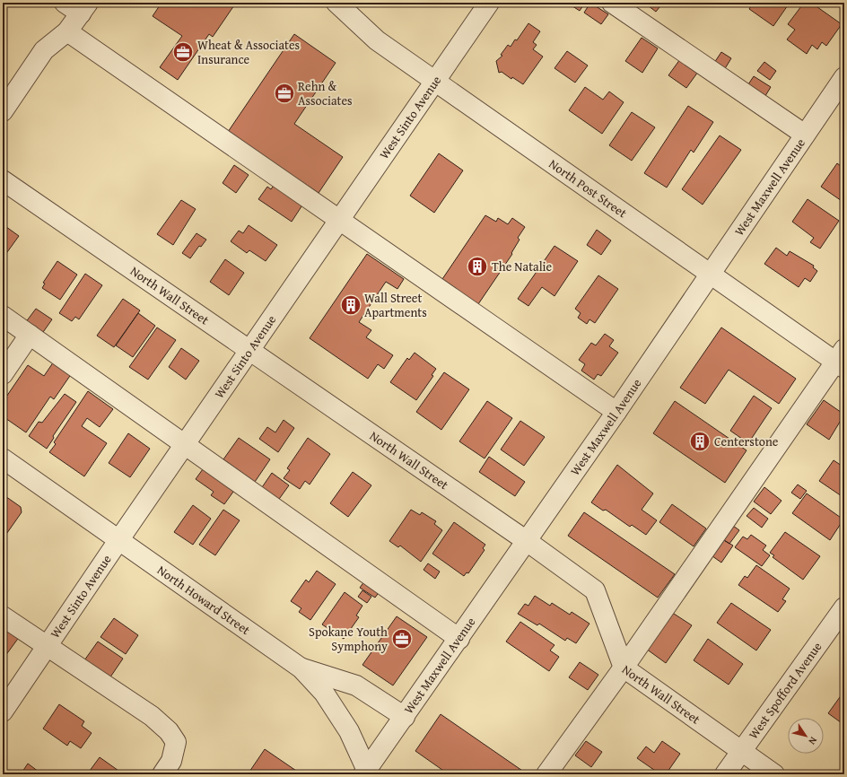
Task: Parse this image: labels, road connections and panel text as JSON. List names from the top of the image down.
{
  "streets": {
    "street": [
      "West Sinto Avenue",
      "West Maxwell Avenue",
      "North Post Street",
      "North Wall Street",
      "North Howard Street",
      "West Spofford Avenue"
    ]
  },
  "crossings": [
    ["West Sinto Avenue", "North Post Street"],
    ["West Sinto Avenue", "North Wall Street"],
    ["West Sinto Avenue", "North Howard Street"],
    ["West Maxwell Avenue", "North Post Street"],
    ["West Maxwell Avenue", "North Wall Street"],
    ["West Maxwell Avenue", "North Howard Street"],
    ["North Wall Street", "West Spofford Avenue"]
  ],
  "places": {
    "office": ["Wheat & Associates Insurance", "Rehn & Associates", "Spokane Youth Symphony"],
    "building": ["The Natalie", "Wall Street Apartments", "Centerstone"]
  },
  "north": "bottom right"
}
